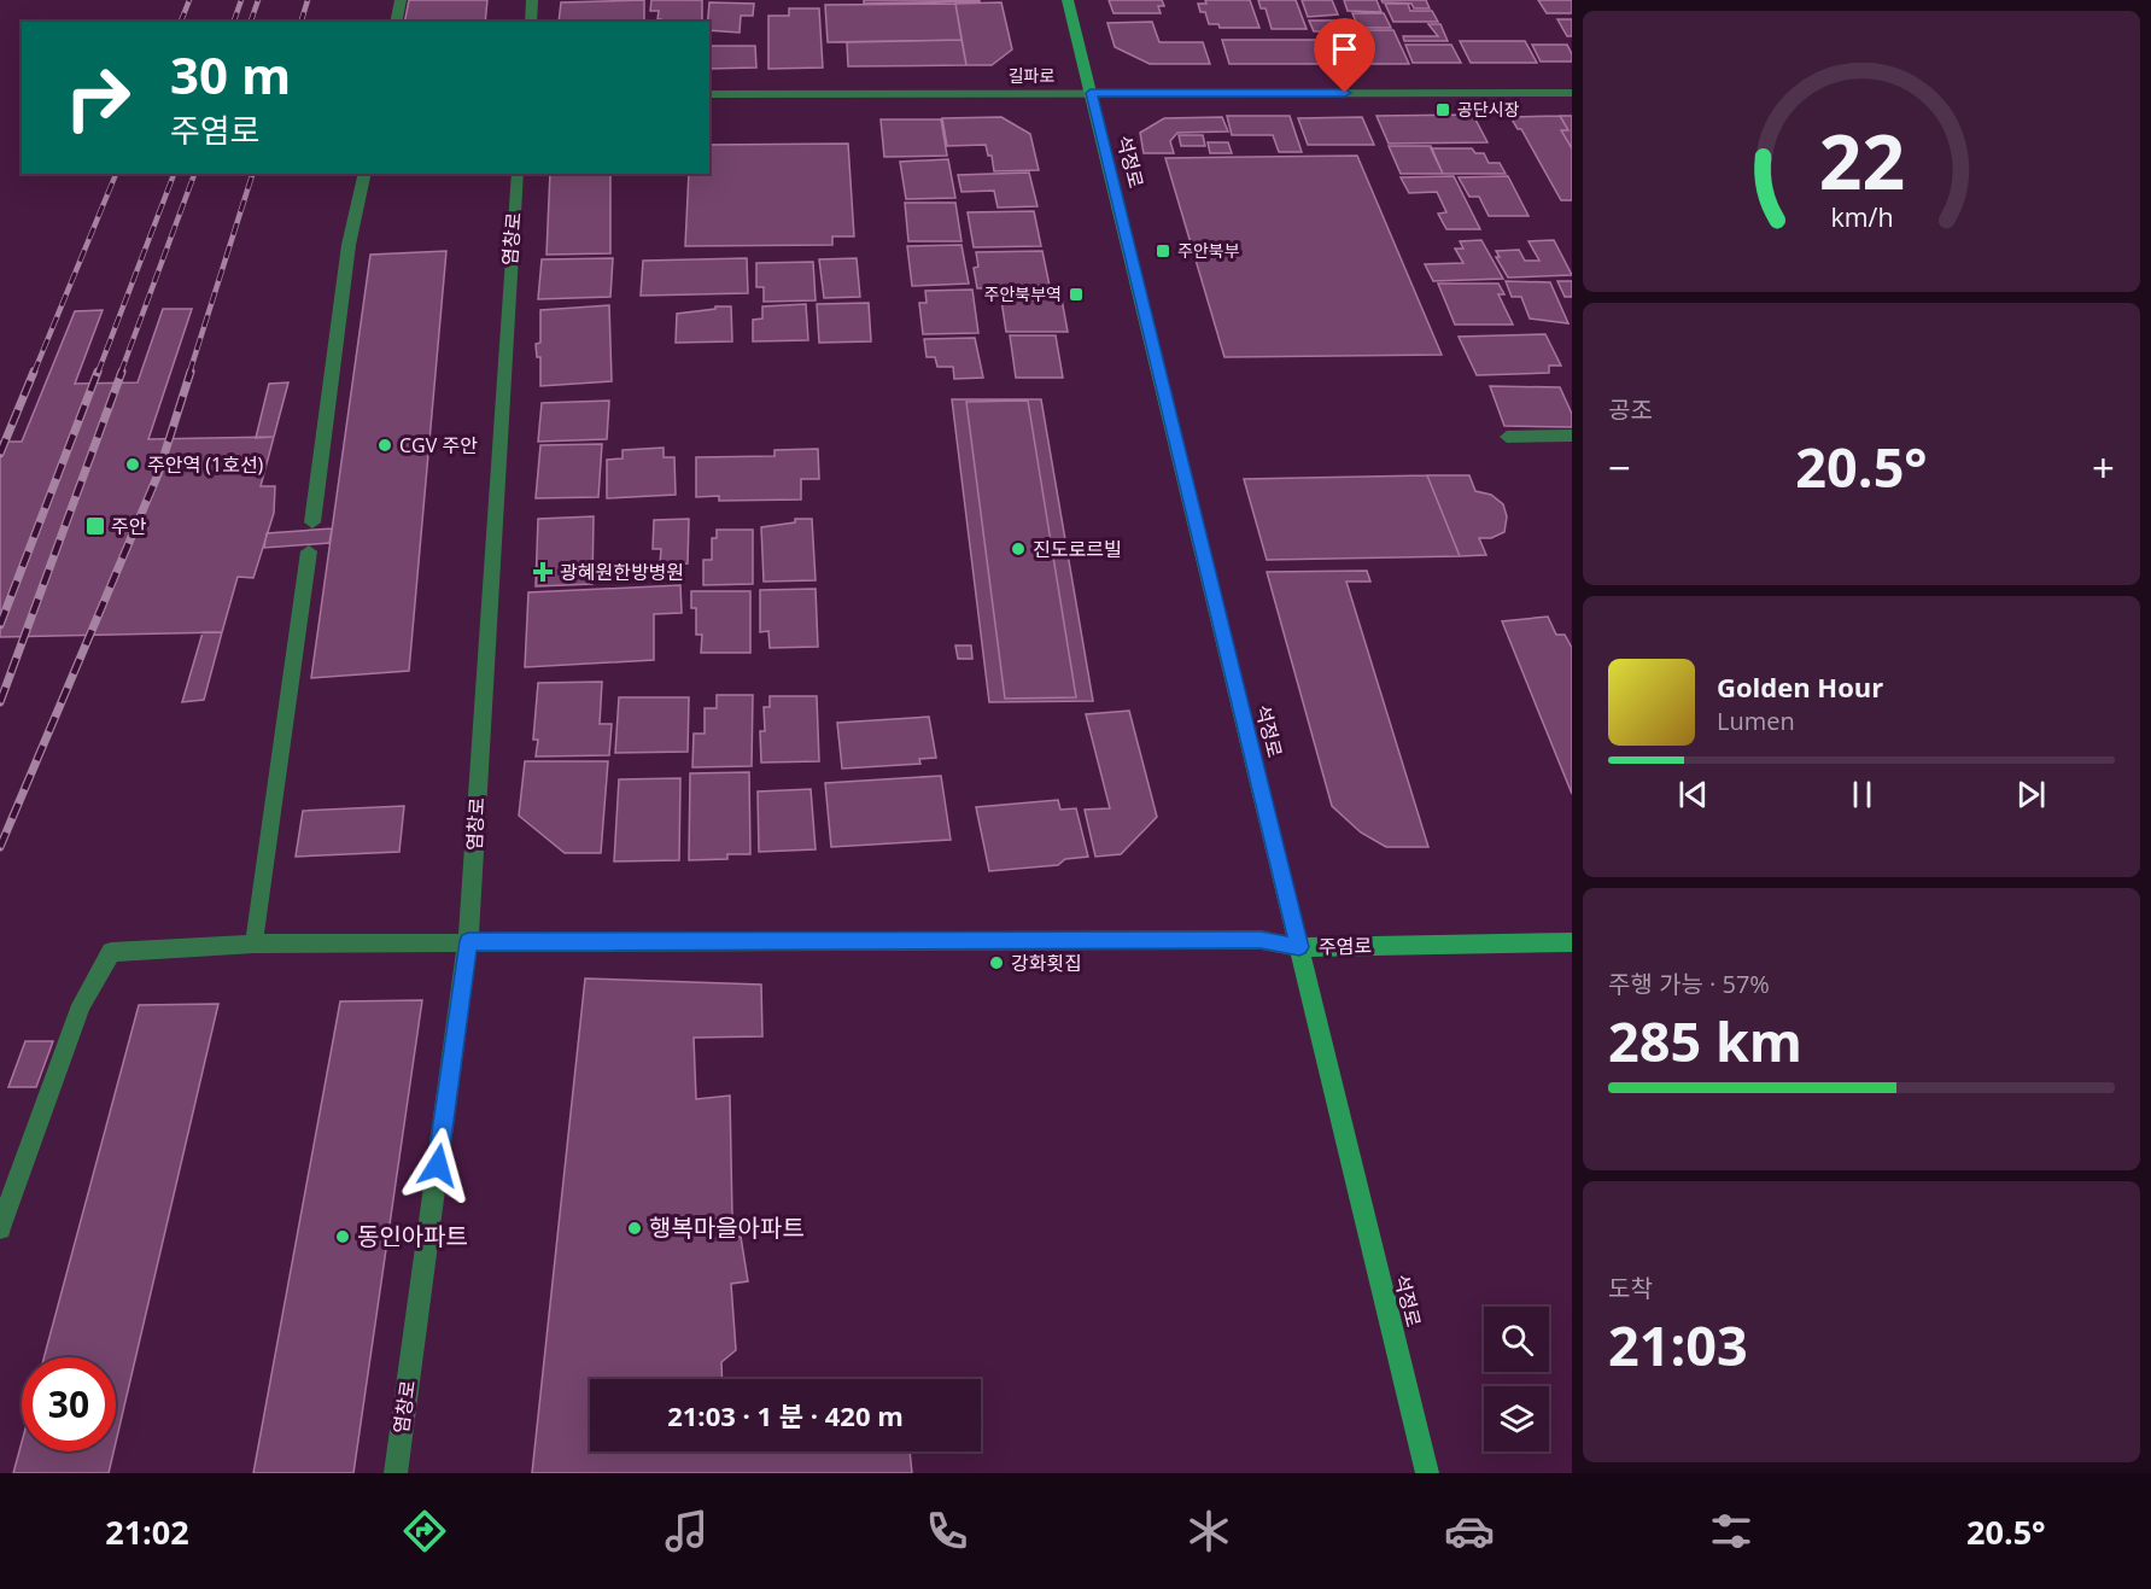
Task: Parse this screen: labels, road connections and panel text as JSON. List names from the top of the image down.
{
  "streets": {
    "main road": ["석정로", "주염로"],
    "street": ["길파로", "염창로"]
  },
  "crossings": [
    ["길파로", "석정로"],
    ["석정로", "주염로"],
    ["염창로", "주염로"]
  ],
  "places": {
    "transit": [
      "공단시장",
      "주안북부",
      "주안북부역",
      "주안"
    ],
    "other": [
      "CGV 주안",
      "주안역 (1호선)",
      "진도로르빌",
      "강화횟집",
      "행복마을아파트",
      "동인아파트"
    ],
    "health": ["광혜원한방병원"]
  },
  "page": {
    "turn": ["30 m", "주염로"],
    "tile": [
      "공조",
      ["주행 가능 · 57%", "285 km"],
      ["도착", "21:03"]
    ],
    "heat": ["−", "20.5°", "+"],
    "song": ["Golden Hour", "Lumen"],
    "limit": "30",
    "trip": "21:03 · 1 분 · 420 m",
    "tabs": ["21:02", "20.5°"],
    "gauge": ["22", "km/h"]
  }
}
